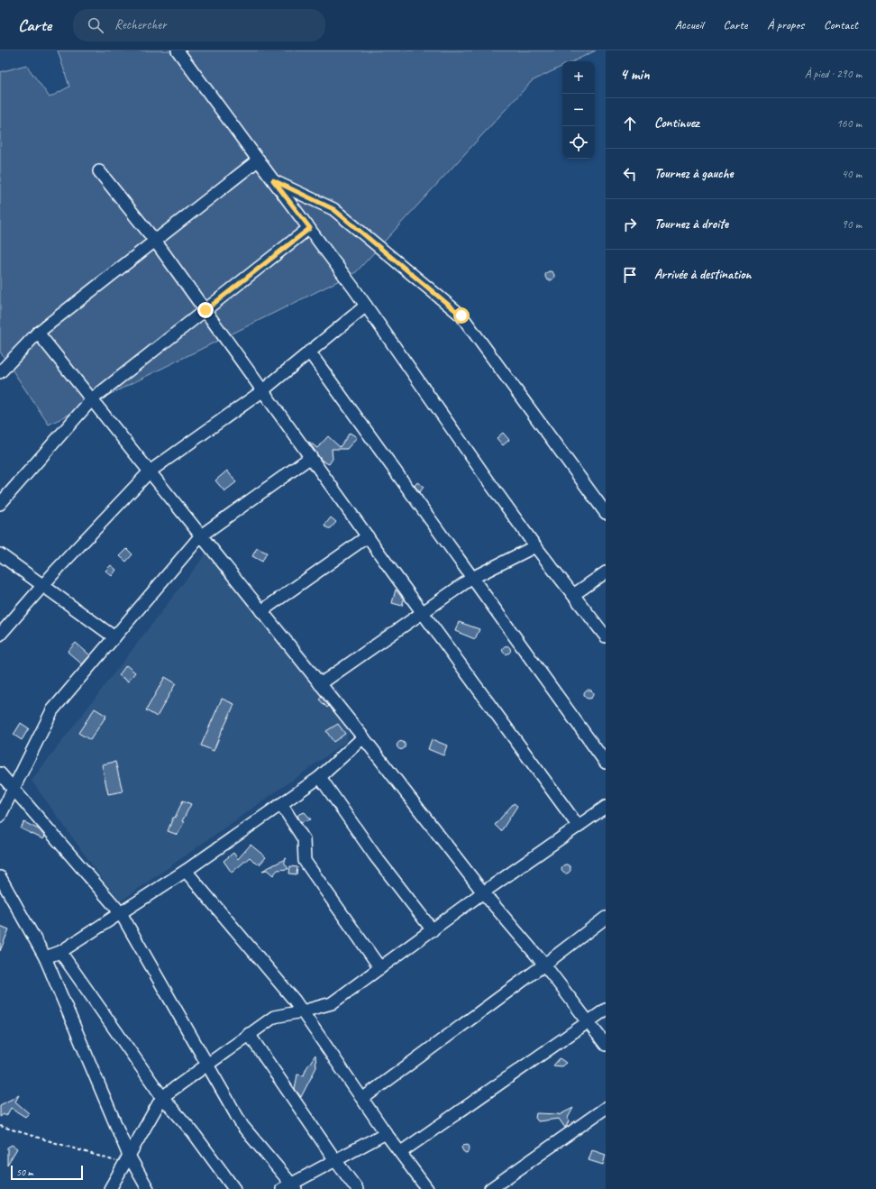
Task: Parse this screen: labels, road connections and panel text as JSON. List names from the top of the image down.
{
  "scale_bar": "50 m",
  "page": {
    "header": "Carte",
    "search": "Rechercher",
    "nav": [
      "Accueil",
      "Carte",
      "À propos",
      "Contact"
    ],
    "heading": ["4 min", "À pied · 290 m"],
    "map_buttons": ["+", "−"],
    "list": [
      ["Continuez", "160 m"],
      ["Tournez à gauche", "40 m"],
      ["Tournez à droite", "90 m"],
      "Arrivée à destination"
    ],
    "scale": "50 m"
  }
}
